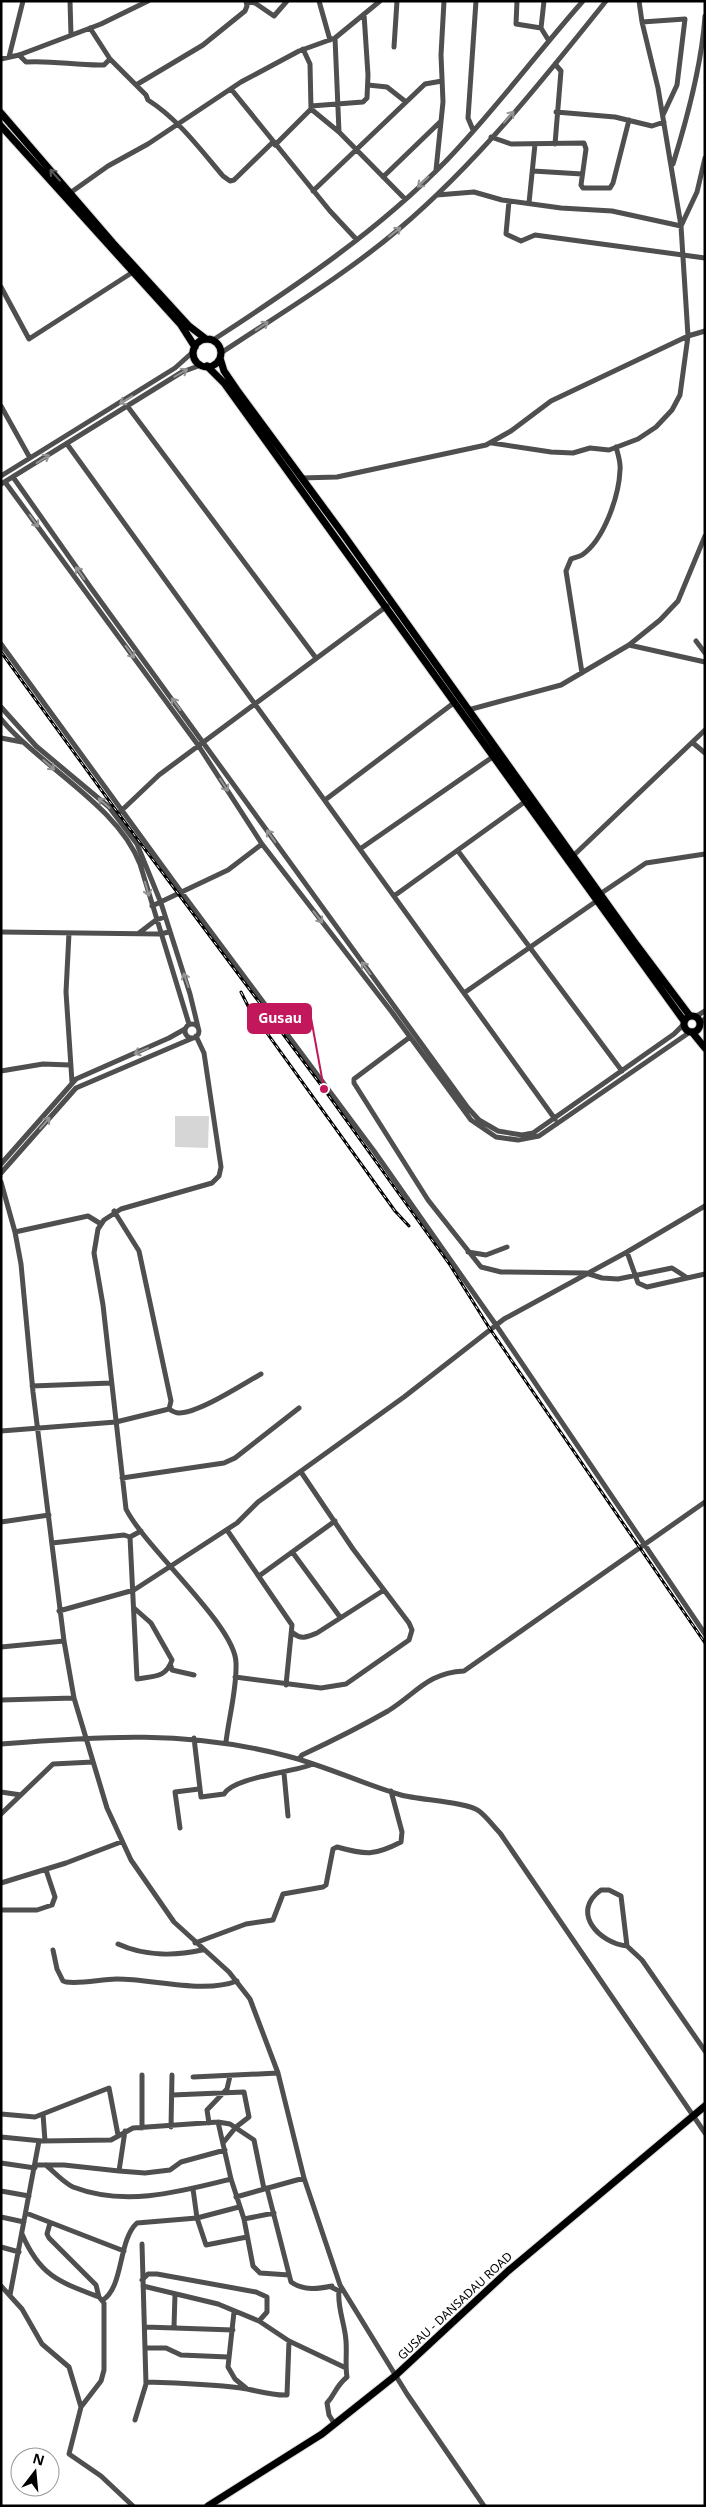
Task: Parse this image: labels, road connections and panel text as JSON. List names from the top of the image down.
{
  "streets": {
    "main road": ["GUSAU - DANSADAU ROAD"]
  },
  "places": ["Gusau"],
  "north": "top"
}
